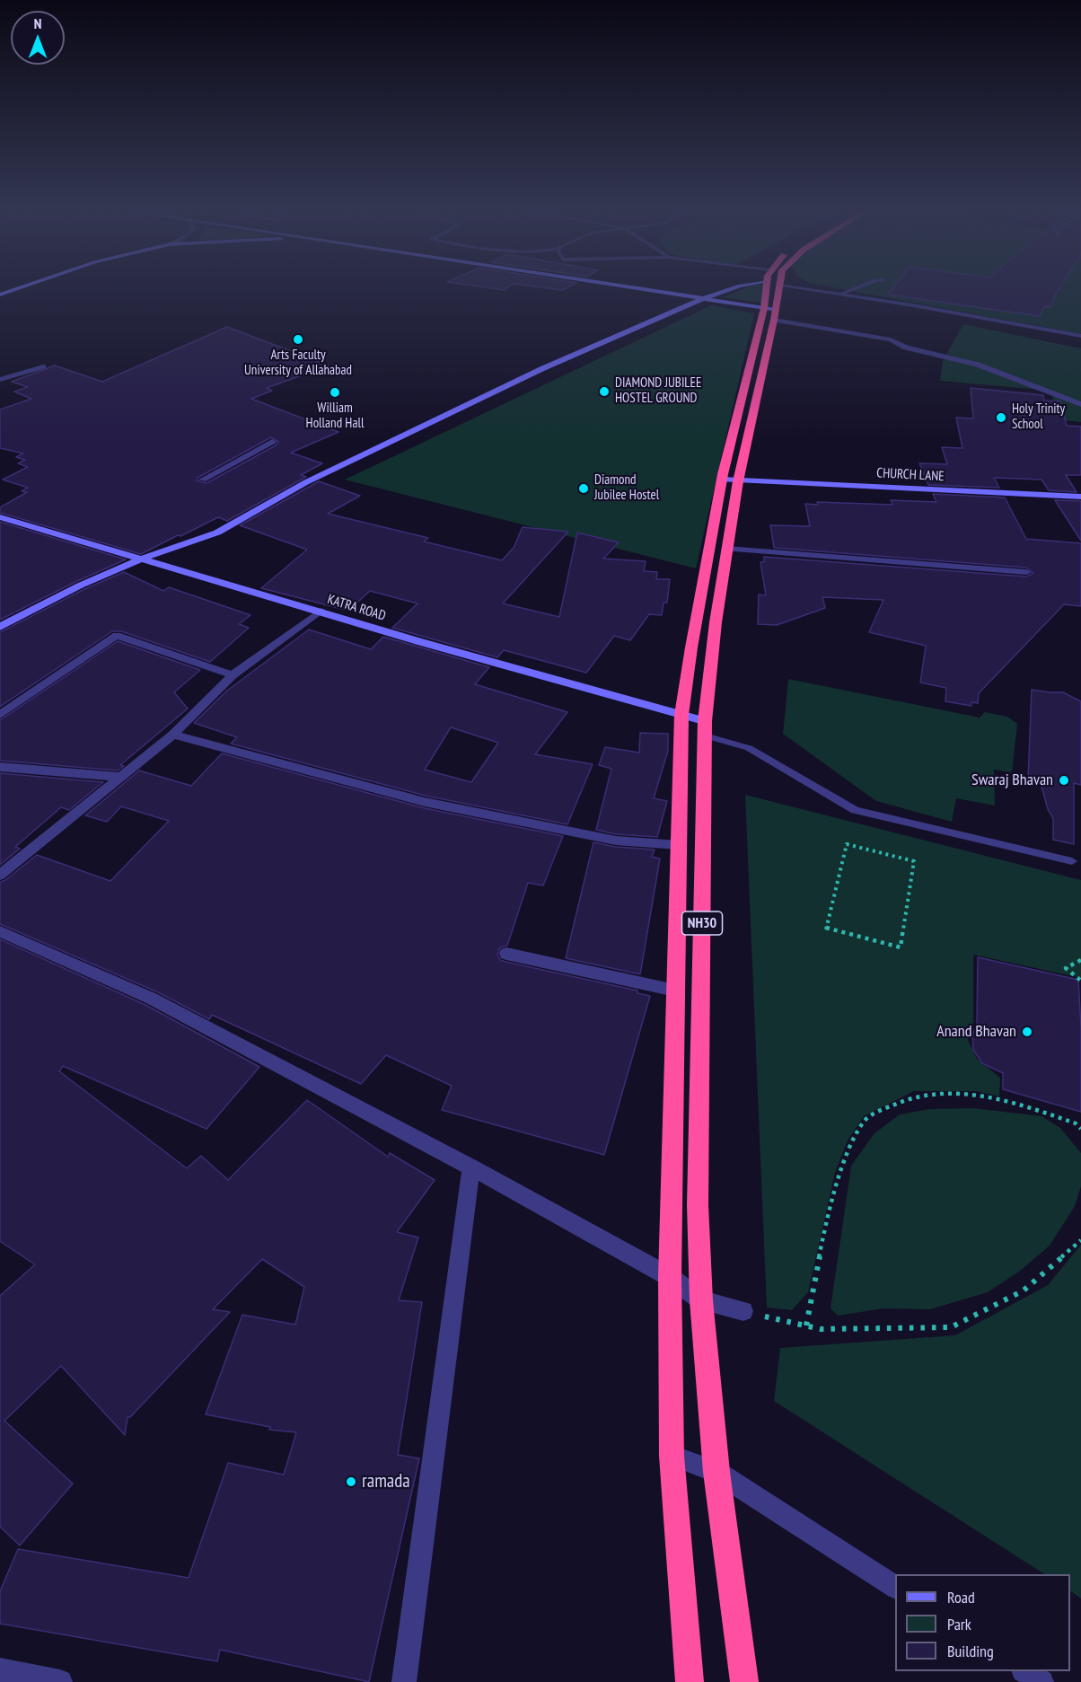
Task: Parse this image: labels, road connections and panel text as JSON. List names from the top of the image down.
{
  "streets": {
    "highway": ["NH30"],
    "street": ["CHURCH LANE", "KATRA ROAD"]
  },
  "crossings": [
    ["CHURCH LANE", "NH30"],
    ["KATRA ROAD", "NH30"]
  ],
  "places": [
    "Arts Faculty University of Allahabad",
    "DIAMOND JUBILEE HOSTEL GROUND",
    "William Holland Hall",
    "Holy Trinity School",
    "Diamond Jubilee Hostel",
    "Swaraj Bhavan",
    "Anand Bhavan",
    "ramada"
  ],
  "legend": ["Road", "Park", "Building"],
  "north": "top"
}
